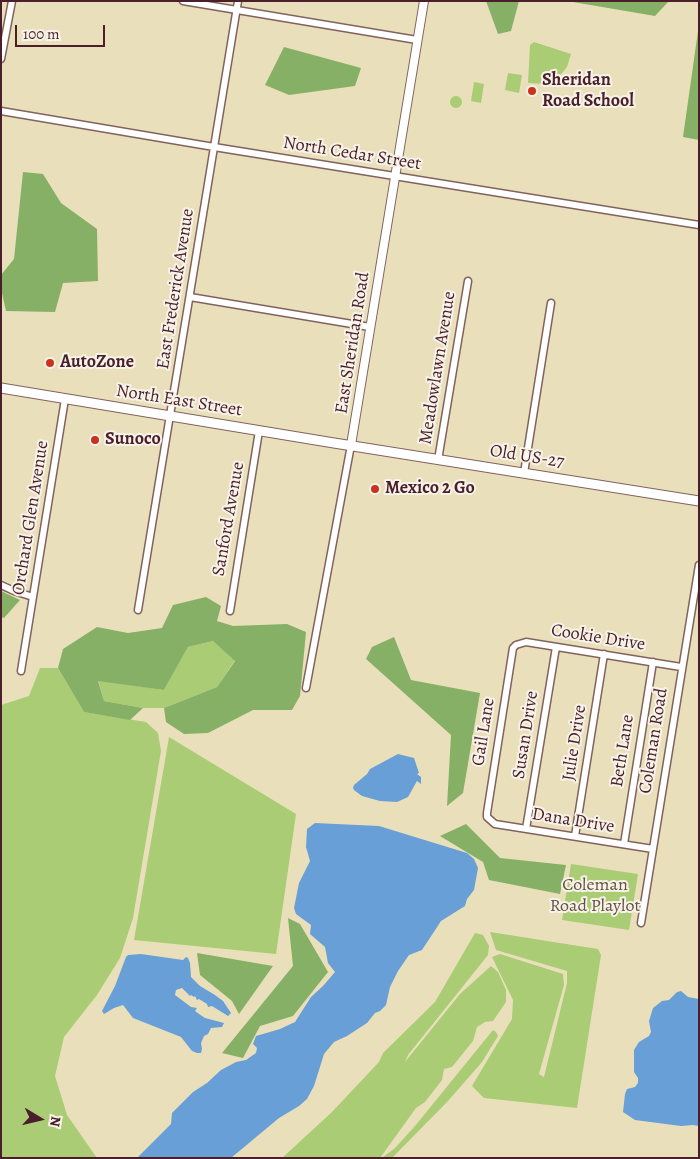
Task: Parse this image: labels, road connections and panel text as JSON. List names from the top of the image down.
{
  "streets": {
    "main road": ["North East Street", "Old US-27"],
    "street": [
      "North Cedar Street",
      "East Frederick Avenue",
      "East Sheridan Road",
      "Meadowlawn Avenue",
      "Orchard Glen Avenue",
      "Sanford Avenue",
      "Cookie Drive",
      "Gail Lane",
      "Susan Drive",
      "Coleman Road",
      "Julie Drive",
      "Beth Lane",
      "Dana Drive"
    ]
  },
  "crossings": [
    ["North Cedar Street", "East Frederick Avenue"],
    ["North Cedar Street", "East Sheridan Road"],
    ["East Frederick Avenue", "North East Street"],
    ["East Sheridan Road", "North East Street"],
    ["East Sheridan Road", "Old US-27"],
    ["Meadowlawn Avenue", "Old US-27"],
    ["North East Street", "Old US-27"],
    ["North East Street", "Orchard Glen Avenue"],
    ["North East Street", "Sanford Avenue"],
    ["Cookie Drive", "Gail Lane"],
    ["Cookie Drive", "Susan Drive"],
    ["Cookie Drive", "Coleman Road"],
    ["Cookie Drive", "Julie Drive"],
    ["Cookie Drive", "Beth Lane"],
    ["Gail Lane", "Dana Drive"],
    ["Susan Drive", "Dana Drive"],
    ["Coleman Road", "Dana Drive"],
    ["Julie Drive", "Dana Drive"],
    ["Beth Lane", "Dana Drive"]
  ],
  "parks": ["Coleman Road Playlot"],
  "places": [
    "Sheridan Road School",
    "AutoZone",
    "Sunoco",
    "Mexico 2 Go"
  ],
  "scale_bar": "100 m",
  "north": "right"
}
